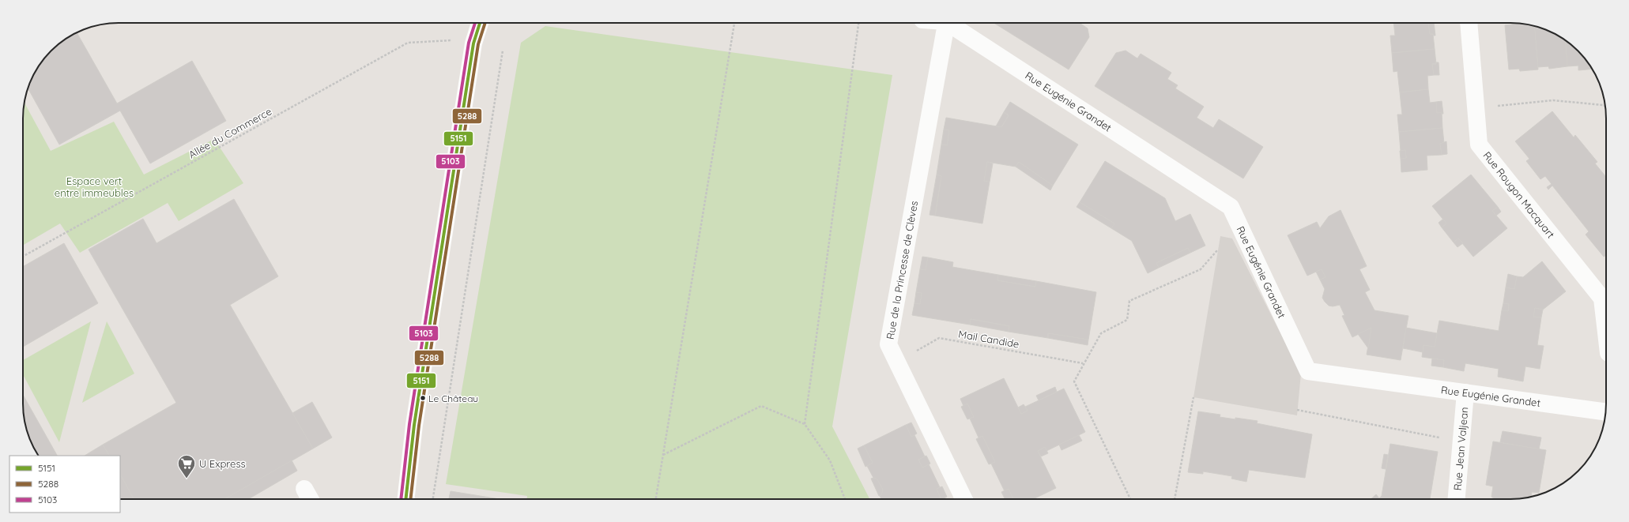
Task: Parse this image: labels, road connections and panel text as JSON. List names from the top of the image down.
{
  "streets": {
    "street": [
      "Rue Eugénie Grandet",
      "Rue Rougon Macquart",
      "Rue de la Princesse de Clèves",
      "Rue Jean Valjean"
    ],
    "path": ["Allée du Commerce", "Mail Candide"]
  },
  "crossings": [
    ["Rue Eugénie Grandet", "Rue Jean Valjean"],
    ["Rue de la Princesse de Clèves", "Mail Candide"]
  ],
  "parks": ["Espace vert entre immeubles"],
  "places": {
    "other": ["Le Château"],
    "supermarket": ["U Express"]
  },
  "lines": ["transit line 5151", "transit line 5288", "transit line 5103"],
  "legend": ["5151", "5288", "5103"]
}
